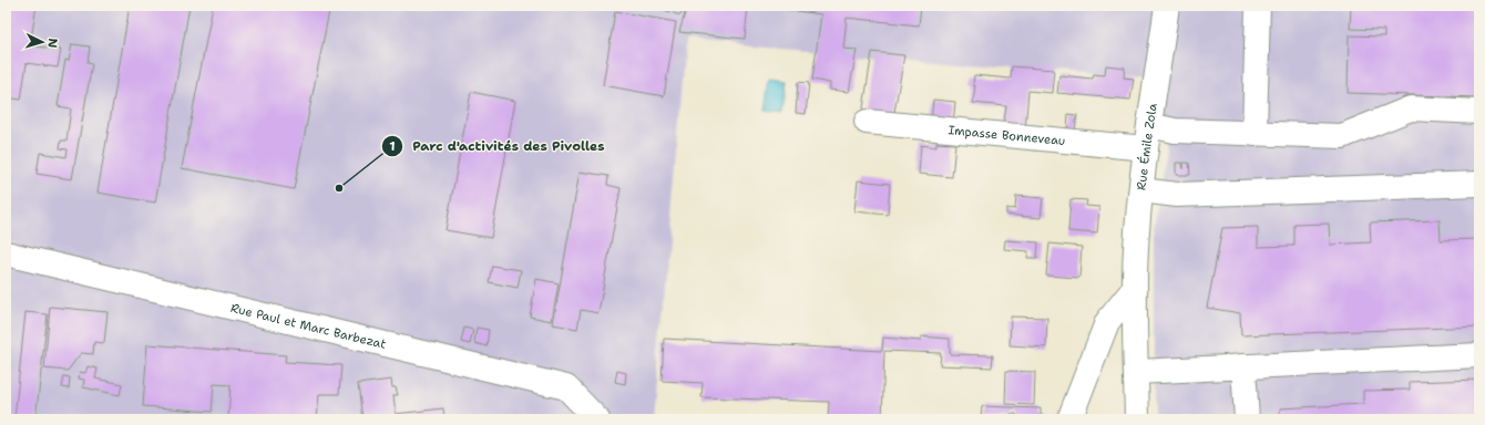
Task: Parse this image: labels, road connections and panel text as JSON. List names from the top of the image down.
{
  "streets": {
    "street": ["Impasse Bonneveau", "Rue Émile Zola", "Rue Paul et Marc Barbezat"]
  },
  "crossings": [
    ["Impasse Bonneveau", "Rue Émile Zola"]
  ],
  "places": ["Parc d'activités des Pivolles"],
  "north": "right"
}
